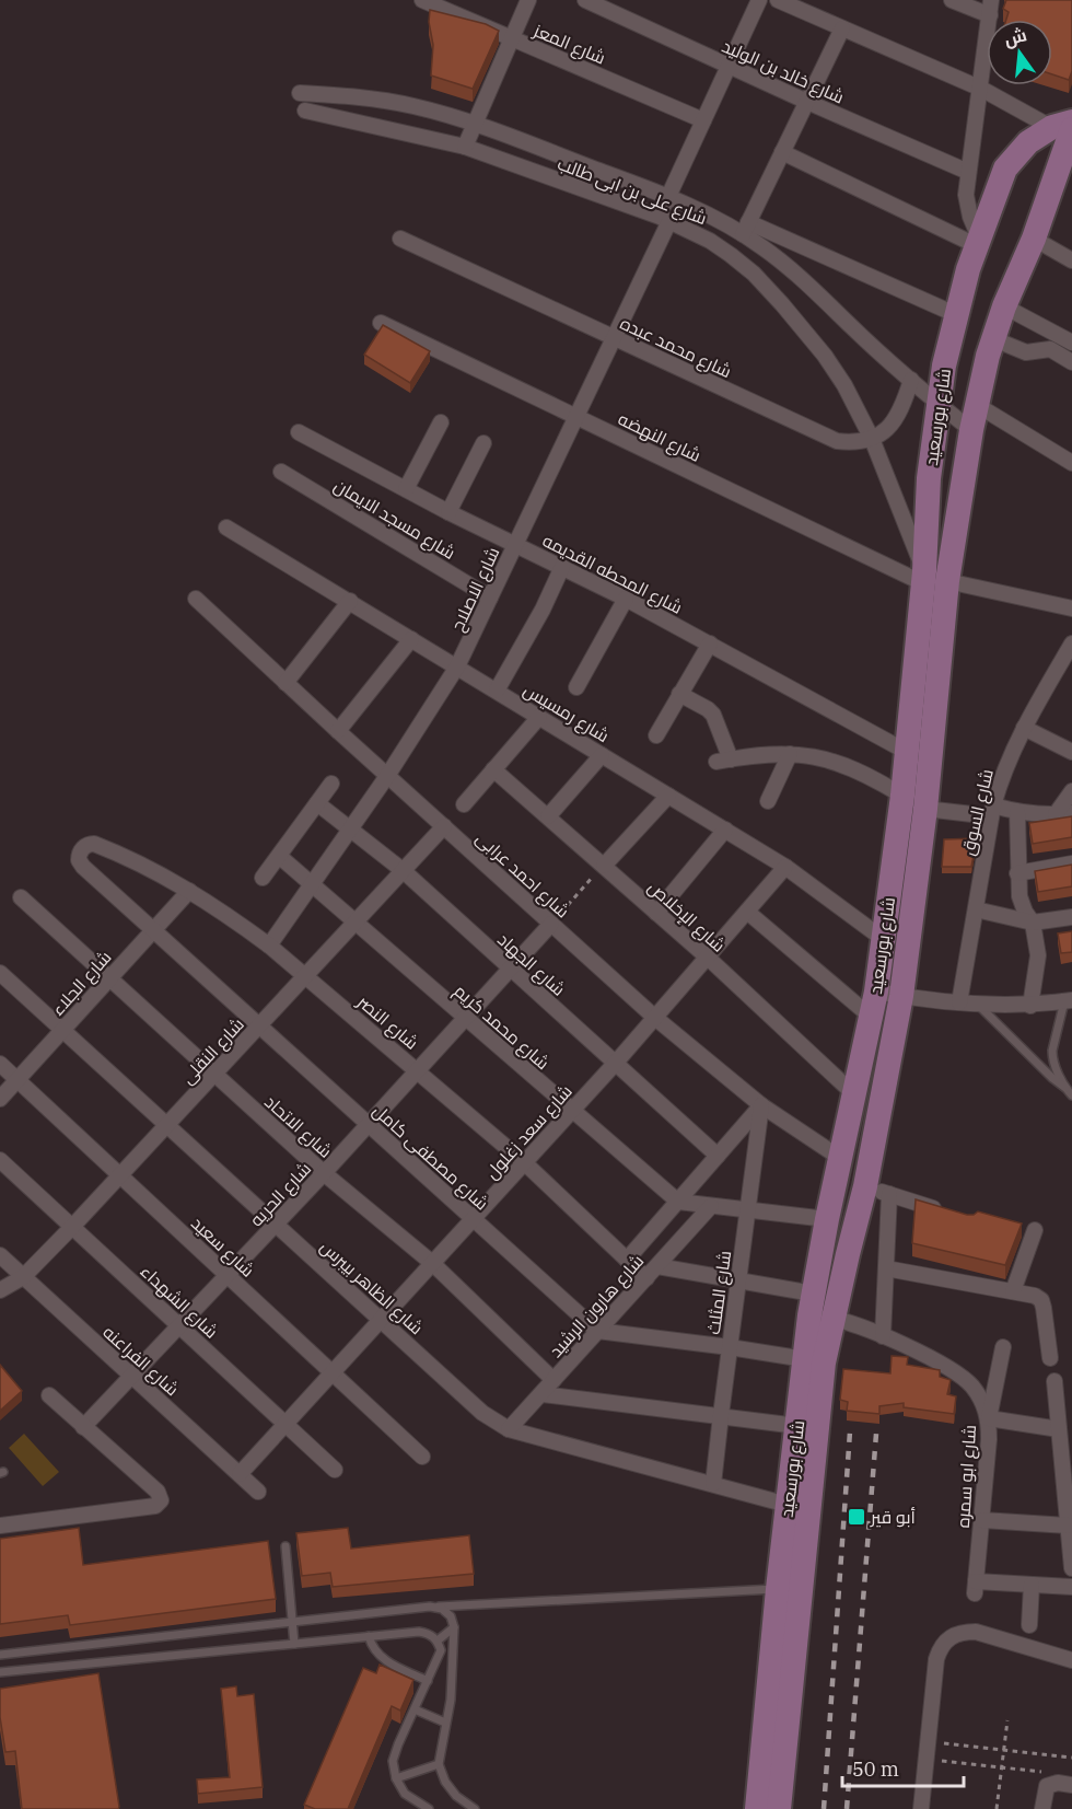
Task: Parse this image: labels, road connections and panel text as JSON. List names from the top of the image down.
{
  "streets": {
    "main road": ["شارع بورسعيد"],
    "street": [
      "شارع المعز",
      "شارع خالد بن الوليد",
      "شارع على بن ابى طالب",
      "شارع محمد عبده",
      "شارع النهضه",
      "شارع مسجد الايمان",
      "شارع المحطه القديمه",
      "شارع الاصلاح",
      "شارع رمسيس",
      "شارع السوق",
      "شارع احمد عرابى",
      "شارع الإخلاص",
      "شارع الجهاد",
      "شارع الجلاء",
      "شارع النصر",
      "شارع محمد كريم",
      "شارع النقلى",
      "شارع الاتحاد",
      "شارع سعد زغلول",
      "شارع مصطفى كامل",
      "شارع الحريه",
      "شارع سعيد",
      "شارع الظاهر بيبرس",
      "شارع المثلث",
      "شارع الشهداء",
      "شارع هارون الرشيد",
      "شارع الفراعنه",
      "شارع ابو سمره"
    ]
  },
  "crossings": [
    ["شارع المعز", "شارع الاصلاح"],
    ["شارع خالد بن الوليد", "شارع الاصلاح"],
    ["شارع على بن ابى طالب", "شارع محمد عبده"],
    ["شارع على بن ابى طالب", "شارع بورسعيد"],
    ["شارع على بن ابى طالب", "شارع النهضه"],
    ["شارع على بن ابى طالب", "شارع الاصلاح"],
    ["شارع محمد عبده", "شارع الاصلاح"],
    ["شارع بورسعيد", "شارع النهضه"],
    ["شارع بورسعيد", "شارع المحطه القديمه"],
    ["شارع بورسعيد", "شارع رمسيس"],
    ["شارع بورسعيد", "شارع احمد عرابى"],
    ["شارع بورسعيد", "شارع الإخلاص"],
    ["شارع بورسعيد", "شارع الظاهر بيبرس"],
    ["شارع بورسعيد", "شارع ابو سمره"],
    ["شارع النهضه", "شارع الاصلاح"],
    ["شارع مسجد الايمان", "شارع الاصلاح"],
    ["شارع المحطه القديمه", "شارع الاصلاح"],
    ["شارع الاصلاح", "شارع رمسيس"],
    ["شارع الاصلاح", "شارع احمد عرابى"],
    ["شارع الاصلاح", "شارع الجهاد"],
    ["شارع الاصلاح", "شارع النصر"],
    ["شارع الاصلاح", "شارع محمد كريم"],
    ["شارع رمسيس", "شارع سعد زغلول"],
    ["شارع احمد عرابى", "شارع النقلى"],
    ["شارع احمد عرابى", "شارع سعد زغلول"],
    ["شارع احمد عرابى", "شارع الحريه"],
    ["شارع احمد عرابى", "شارع المثلث"],
    ["شارع الإخلاص", "شارع سعد زغلول"],
    ["شارع الجهاد", "شارع النقلى"],
    ["شارع الجهاد", "شارع سعد زغلول"],
    ["شارع الجهاد", "شارع الحريه"],
    ["شارع الجلاء", "شارع النصر"],
    ["شارع الجلاء", "شارع الاتحاد"],
    ["شارع الجلاء", "شارع مصطفى كامل"],
    ["شارع الجلاء", "شارع سعيد"],
    ["شارع الجلاء", "شارع الظاهر بيبرس"],
    ["شارع النصر", "شارع النقلى"],
    ["شارع النصر", "شارع سعد زغلول"],
    ["شارع النصر", "شارع مصطفى كامل"],
    ["شارع النصر", "شارع الحريه"],
    ["شارع النصر", "شارع هارون الرشيد"],
    ["شارع محمد كريم", "شارع النقلى"],
    ["شارع محمد كريم", "شارع سعد زغلول"],
    ["شارع محمد كريم", "شارع الحريه"],
    ["شارع النقلى", "شارع الاتحاد"],
    ["شارع النقلى", "شارع مصطفى كامل"],
    ["شارع النقلى", "شارع سعيد"],
    ["شارع النقلى", "شارع الظاهر بيبرس"],
    ["شارع النقلى", "شارع الشهداء"],
    ["شارع النقلى", "شارع الفراعنه"],
    ["شارع الاتحاد", "شارع سعد زغلول"],
    ["شارع الاتحاد", "شارع الحريه"],
    ["شارع الاتحاد", "شارع هارون الرشيد"],
    ["شارع سعد زغلول", "شارع مصطفى كامل"],
    ["شارع سعد زغلول", "شارع سعيد"],
    ["شارع سعد زغلول", "شارع الظاهر بيبرس"],
    ["شارع سعد زغلول", "شارع الشهداء"],
    ["شارع سعد زغلول", "شارع الفراعنه"],
    ["شارع مصطفى كامل", "شارع الحريه"],
    ["شارع مصطفى كامل", "شارع هارون الرشيد"],
    ["شارع الحريه", "شارع سعيد"],
    ["شارع الحريه", "شارع الظاهر بيبرس"],
    ["شارع الحريه", "شارع الشهداء"],
    ["شارع الحريه", "شارع الفراعنه"],
    ["شارع الظاهر بيبرس", "شارع المثلث"],
    ["شارع الظاهر بيبرس", "شارع هارون الرشيد"]
  ],
  "places": {
    "transit": ["أبو قير"]
  },
  "scale_bar": "50 m",
  "north": "top"
}
